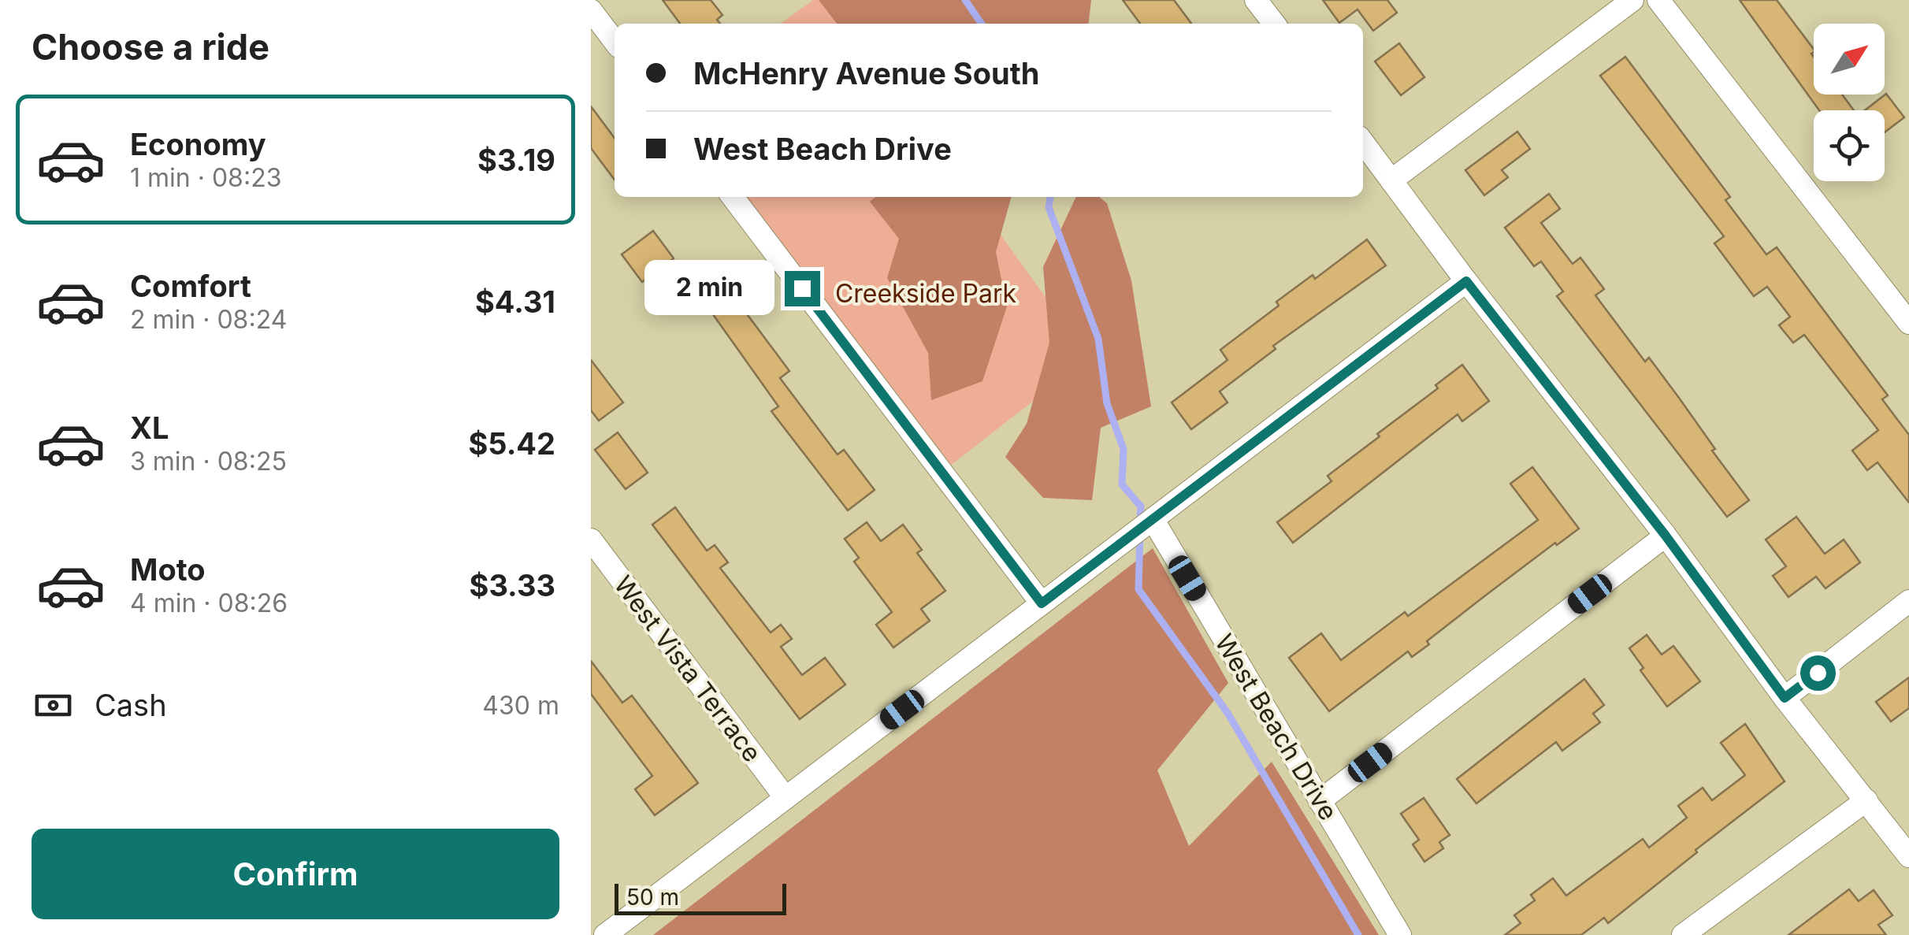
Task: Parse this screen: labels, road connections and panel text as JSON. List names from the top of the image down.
{
  "streets": {
    "street": ["West Vista Terrace", "West Beach Drive"]
  },
  "parks": ["Creekside Park"],
  "scale_bar": "50 m",
  "north": "top right",
  "page": {
    "heading": "Choose a ride",
    "banner": ["McHenry Avenue South", "West Beach Drive"],
    "list": [
      {
        "name": "Economy",
        "note": "1 min · 08:23",
        "value": "$3.19"
      },
      {
        "name": "Comfort",
        "note": "2 min · 08:24",
        "value": "$4.31"
      },
      {
        "name": "XL",
        "note": "3 min · 08:25",
        "value": "$5.42"
      },
      {
        "name": "Moto",
        "note": "4 min · 08:26",
        "value": "$3.33"
      }
    ],
    "bubble": "2 min",
    "pay": ["Cash", "430 m"],
    "buttons": "Confirm",
    "scale": "50 m"
  }
}
